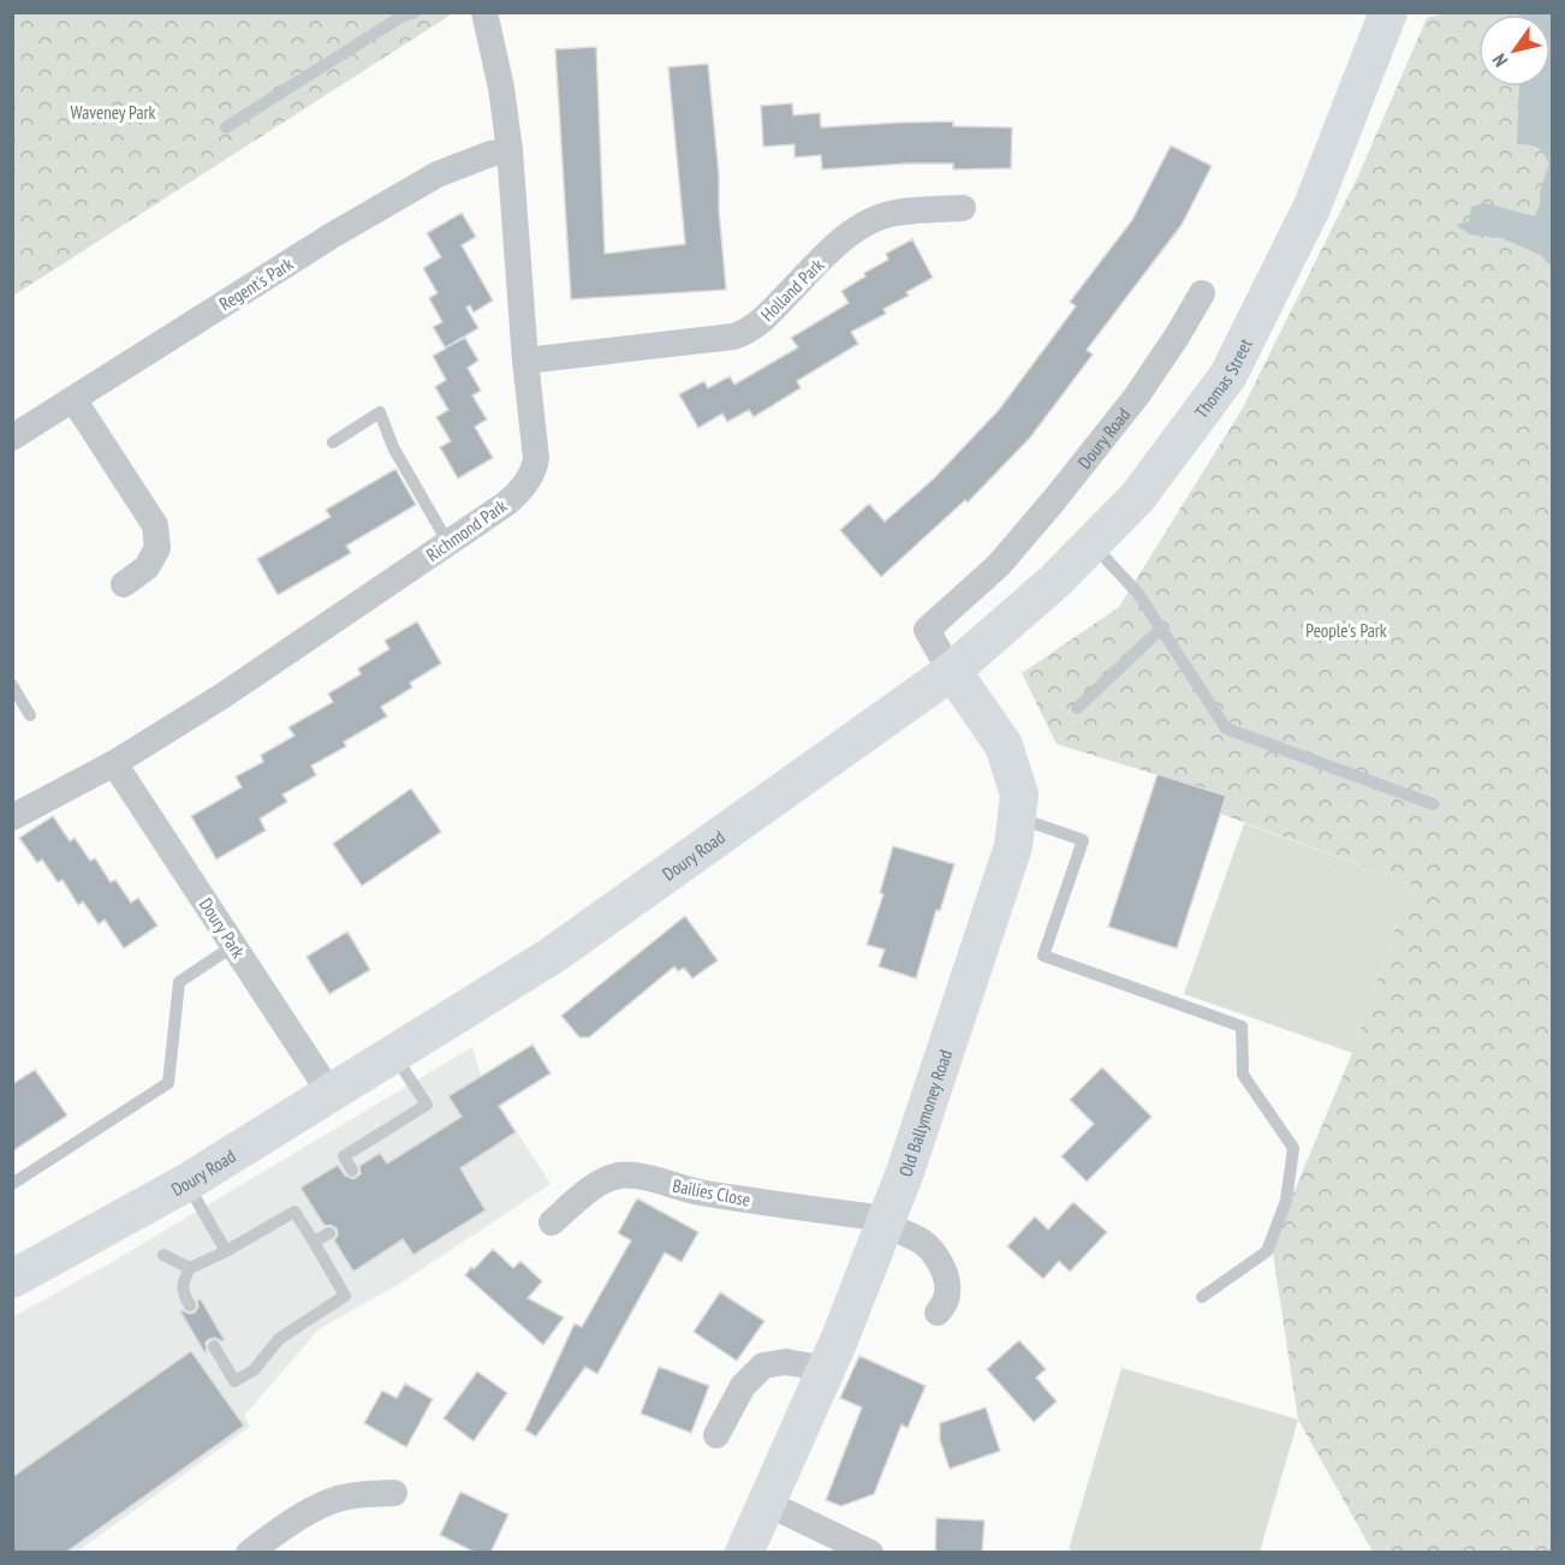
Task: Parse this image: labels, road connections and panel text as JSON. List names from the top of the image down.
{
  "streets": {
    "street": [
      "Regent's Park",
      "Holland Park",
      "Thomas Street",
      "Doury Road",
      "Richmond Park",
      "Doury Park",
      "Old Ballymoney Road",
      "Bailies Close"
    ]
  },
  "crossings": [
    ["Regent's Park", "Richmond Park"],
    ["Holland Park", "Richmond Park"],
    ["Thomas Street", "Doury Road"],
    ["Thomas Street", "Old Ballymoney Road"],
    ["Doury Road", "Doury Park"],
    ["Doury Road", "Old Ballymoney Road"],
    ["Richmond Park", "Doury Park"],
    ["Old Ballymoney Road", "Bailies Close"]
  ],
  "parks": ["Waveney Park", "People's Park"],
  "north": "bottom left"
}
